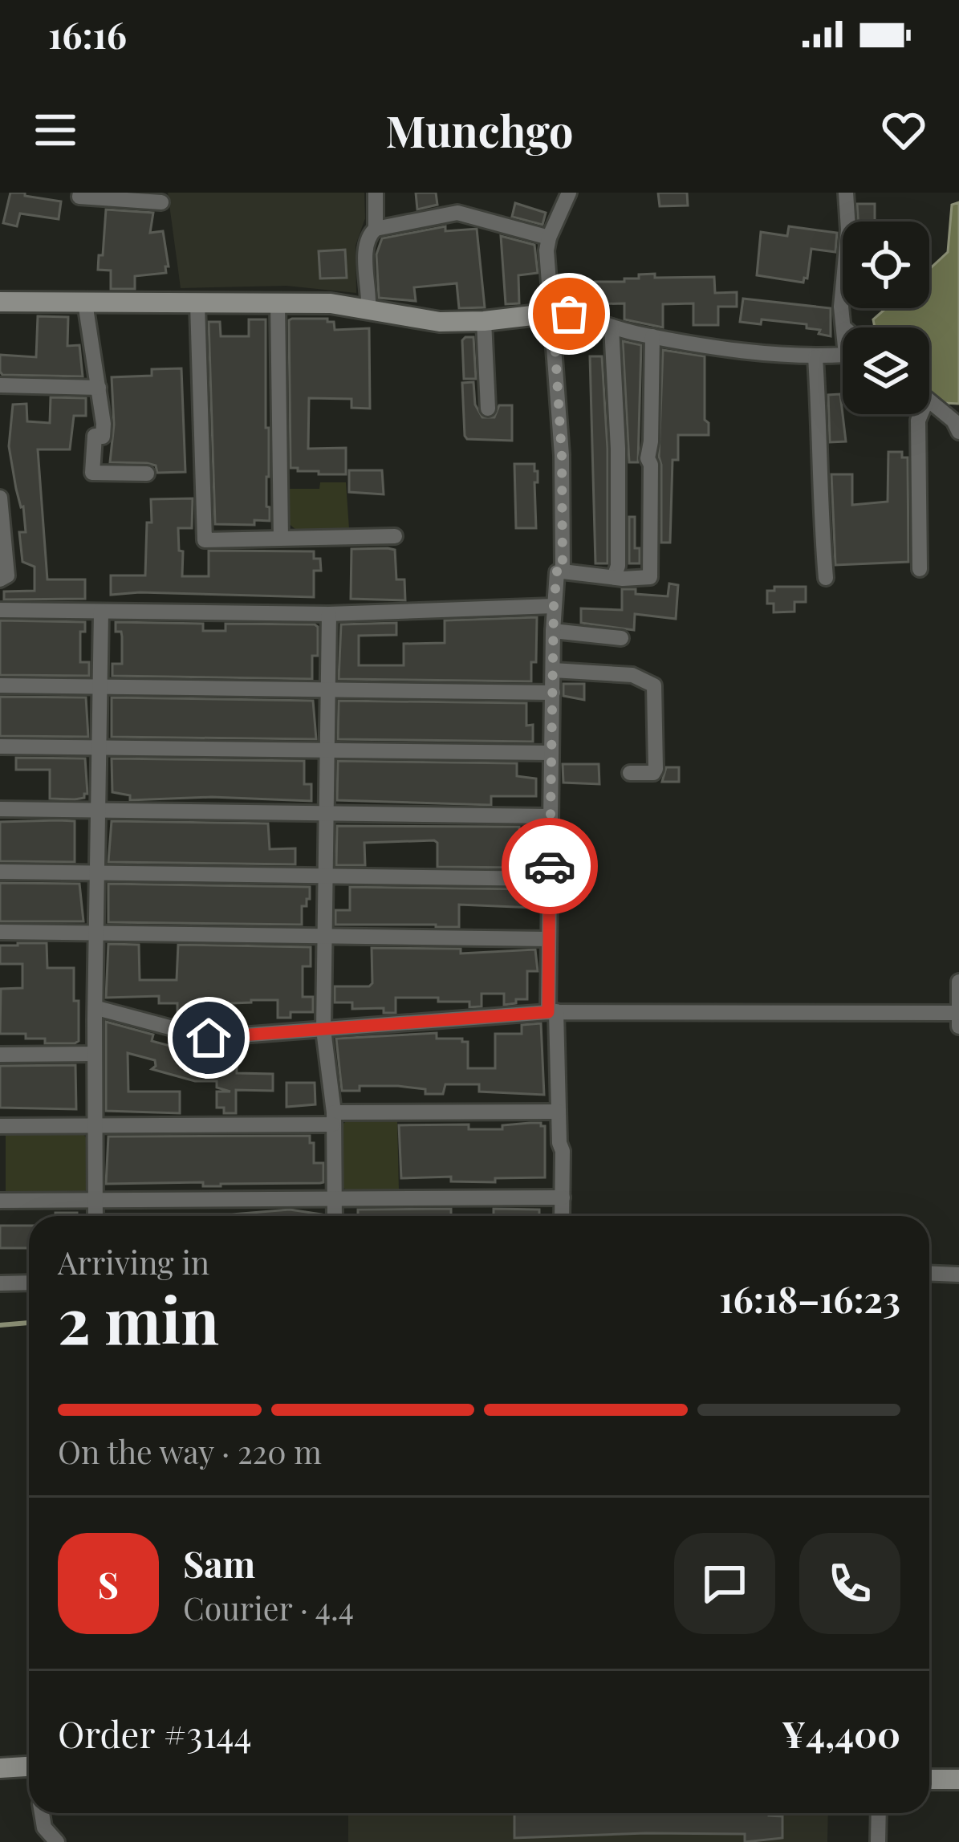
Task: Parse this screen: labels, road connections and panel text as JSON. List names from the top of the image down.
{
  "page": {
    "status": "16:16",
    "header": "Munchgo",
    "heading": ["2 min", "Arriving in", "16:18–16:23"],
    "panel": [
      "Sam",
      "Courier · 4.4",
      "Order #3144",
      "¥4,400"
    ],
    "bar": "On the way · 220 m",
    "round": "S"
  }
}
